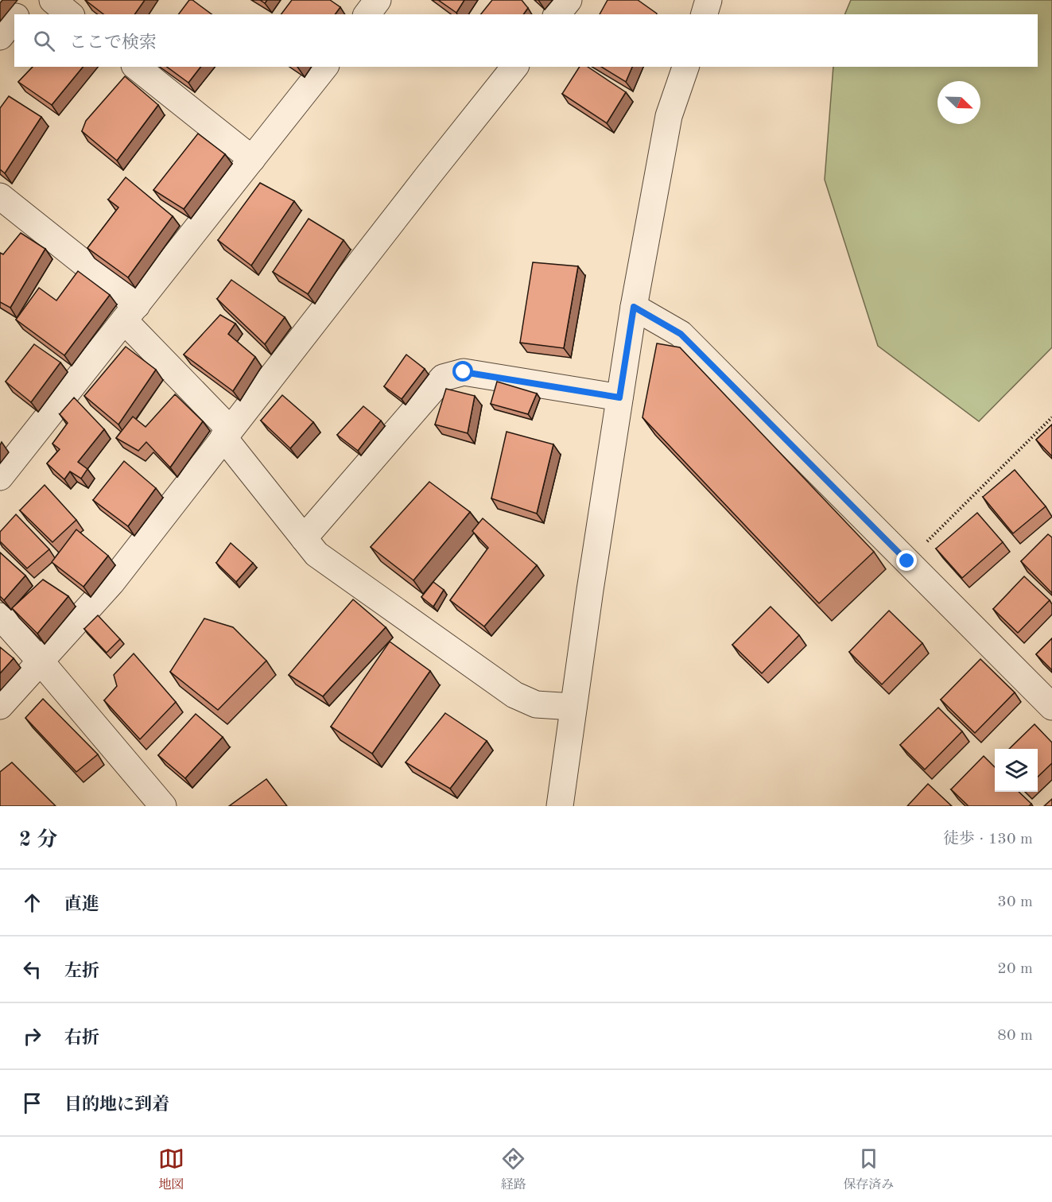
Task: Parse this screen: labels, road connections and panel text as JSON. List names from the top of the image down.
{
  "north": "bottom right",
  "page": {
    "search": "ここで検索",
    "heading": ["2 分", "徒歩 · 130 m"],
    "list": [
      ["直進", "30 m"],
      ["左折", "20 m"],
      ["右折", "80 m"],
      "目的地に到着"
    ],
    "nav": ["地図", "経路", "保存済み"]
  }
}
